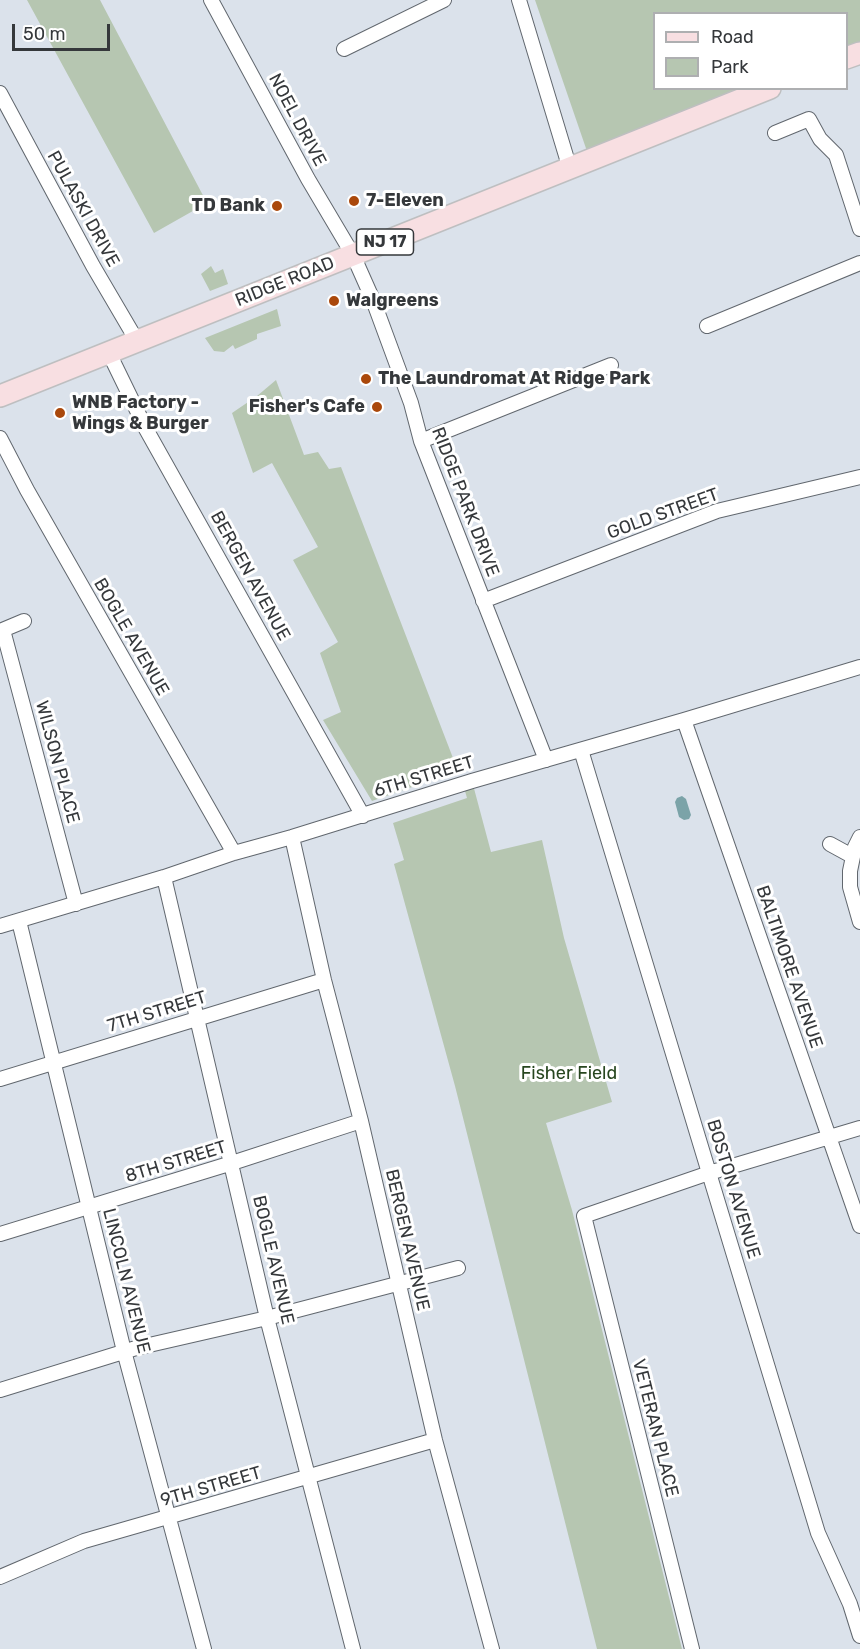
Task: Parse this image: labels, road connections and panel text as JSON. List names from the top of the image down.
{
  "streets": {
    "main road": ["NJ 17", "RIDGE ROAD"],
    "street": [
      "NOEL DRIVE",
      "PULASKI DRIVE",
      "RIDGE PARK DRIVE",
      "GOLD STREET",
      "BERGEN AVENUE",
      "BOGLE AVENUE",
      "WILSON PLACE",
      "6TH STREET",
      "BALTIMORE AVENUE",
      "7TH STREET",
      "8TH STREET",
      "BOSTON AVENUE",
      "LINCOLN AVENUE",
      "VETERAN PLACE",
      "9TH STREET"
    ]
  },
  "crossings": [
    ["NOEL DRIVE", "RIDGE ROAD"],
    ["NOEL DRIVE", "RIDGE PARK DRIVE"],
    ["PULASKI DRIVE", "RIDGE ROAD"],
    ["RIDGE ROAD", "RIDGE PARK DRIVE"],
    ["RIDGE ROAD", "BERGEN AVENUE"],
    ["RIDGE PARK DRIVE", "GOLD STREET"],
    ["RIDGE PARK DRIVE", "6TH STREET"],
    ["BERGEN AVENUE", "6TH STREET"],
    ["BERGEN AVENUE", "7TH STREET"],
    ["BERGEN AVENUE", "8TH STREET"],
    ["BERGEN AVENUE", "9TH STREET"],
    ["BOGLE AVENUE", "6TH STREET"],
    ["BOGLE AVENUE", "7TH STREET"],
    ["BOGLE AVENUE", "8TH STREET"],
    ["BOGLE AVENUE", "9TH STREET"],
    ["WILSON PLACE", "6TH STREET"],
    ["6TH STREET", "BALTIMORE AVENUE"],
    ["6TH STREET", "BOSTON AVENUE"],
    ["6TH STREET", "LINCOLN AVENUE"],
    ["7TH STREET", "LINCOLN AVENUE"],
    ["8TH STREET", "LINCOLN AVENUE"],
    ["BOSTON AVENUE", "VETERAN PLACE"],
    ["LINCOLN AVENUE", "9TH STREET"]
  ],
  "parks": ["Fisher Field"],
  "places": [
    "7-Eleven",
    "TD Bank",
    "Walgreens",
    "The Laundromat At Ridge Park",
    "Fisher's Cafe",
    "WNB Factory - Wings & Burger"
  ],
  "legend": ["Road", "Park"],
  "scale_bar": "50 m"
}
